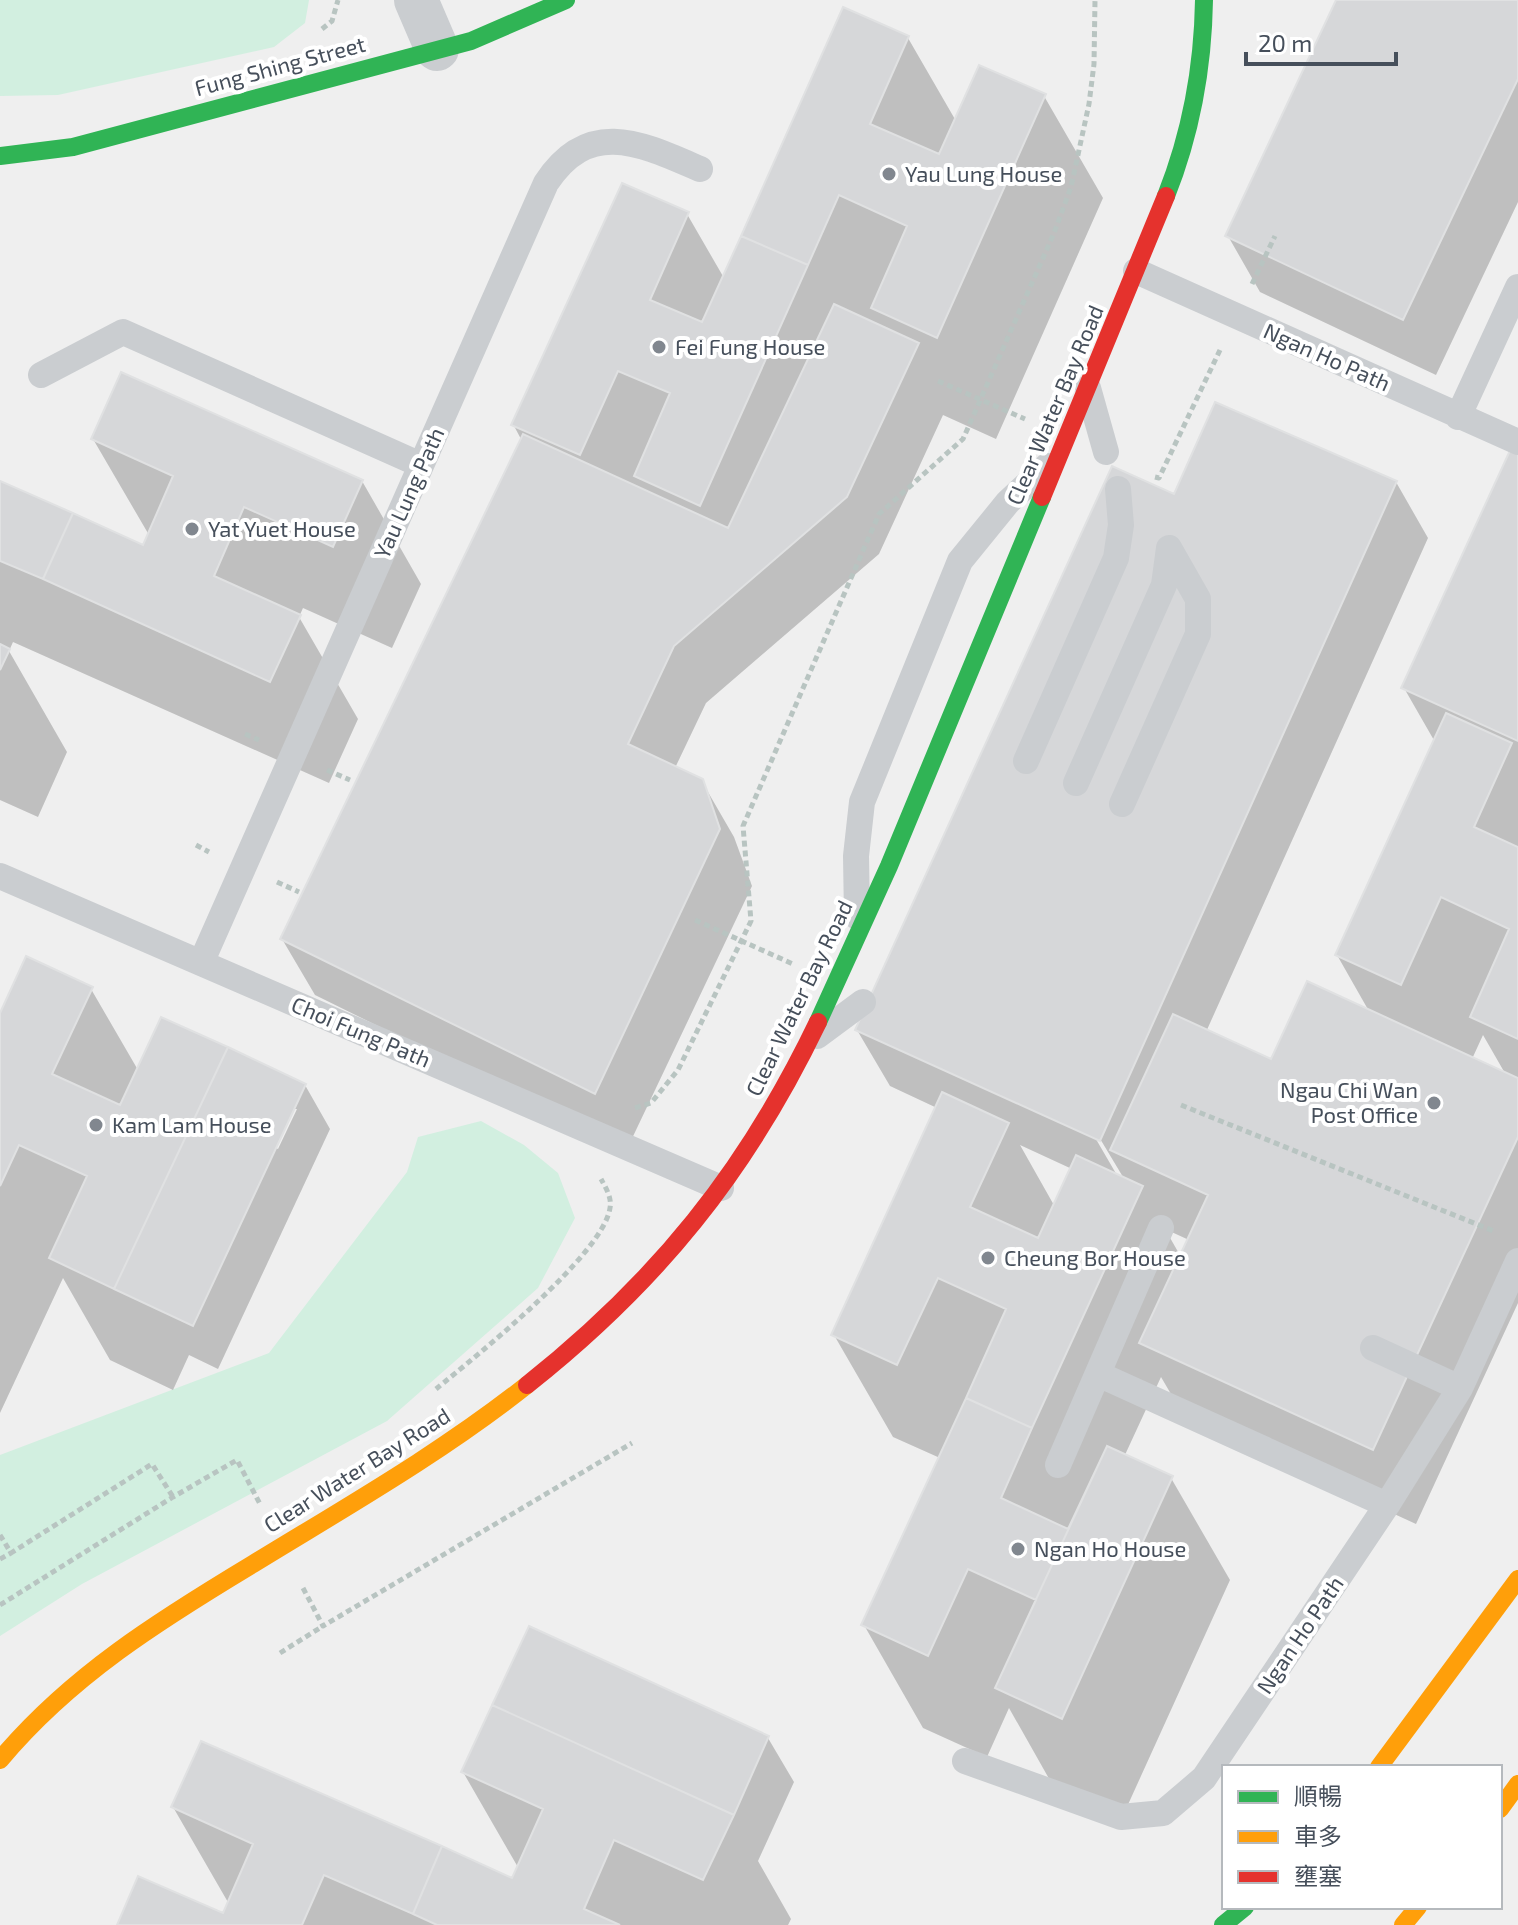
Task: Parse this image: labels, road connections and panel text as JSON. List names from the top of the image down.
{
  "streets": {
    "main road": ["Fung Shing Street", "Clear Water Bay Road"],
    "lane": ["Ngan Ho Path", "Yau Lung Path", "Choi Fung Path"]
  },
  "crossings": [
    ["Ngan Ho Path", "Clear Water Bay Road"],
    ["Clear Water Bay Road", "Choi Fung Path"],
    ["Yau Lung Path", "Choi Fung Path"]
  ],
  "places": [
    "Yau Lung House",
    "Fei Fung House",
    "Yat Yuet House",
    "Ngau Chi Wan Post Office",
    "Kam Lam House",
    "Cheung Bor House",
    "Ngan Ho House"
  ],
  "legend": ["順暢", "車多", "壅塞"],
  "scale_bar": "20 m"
}
